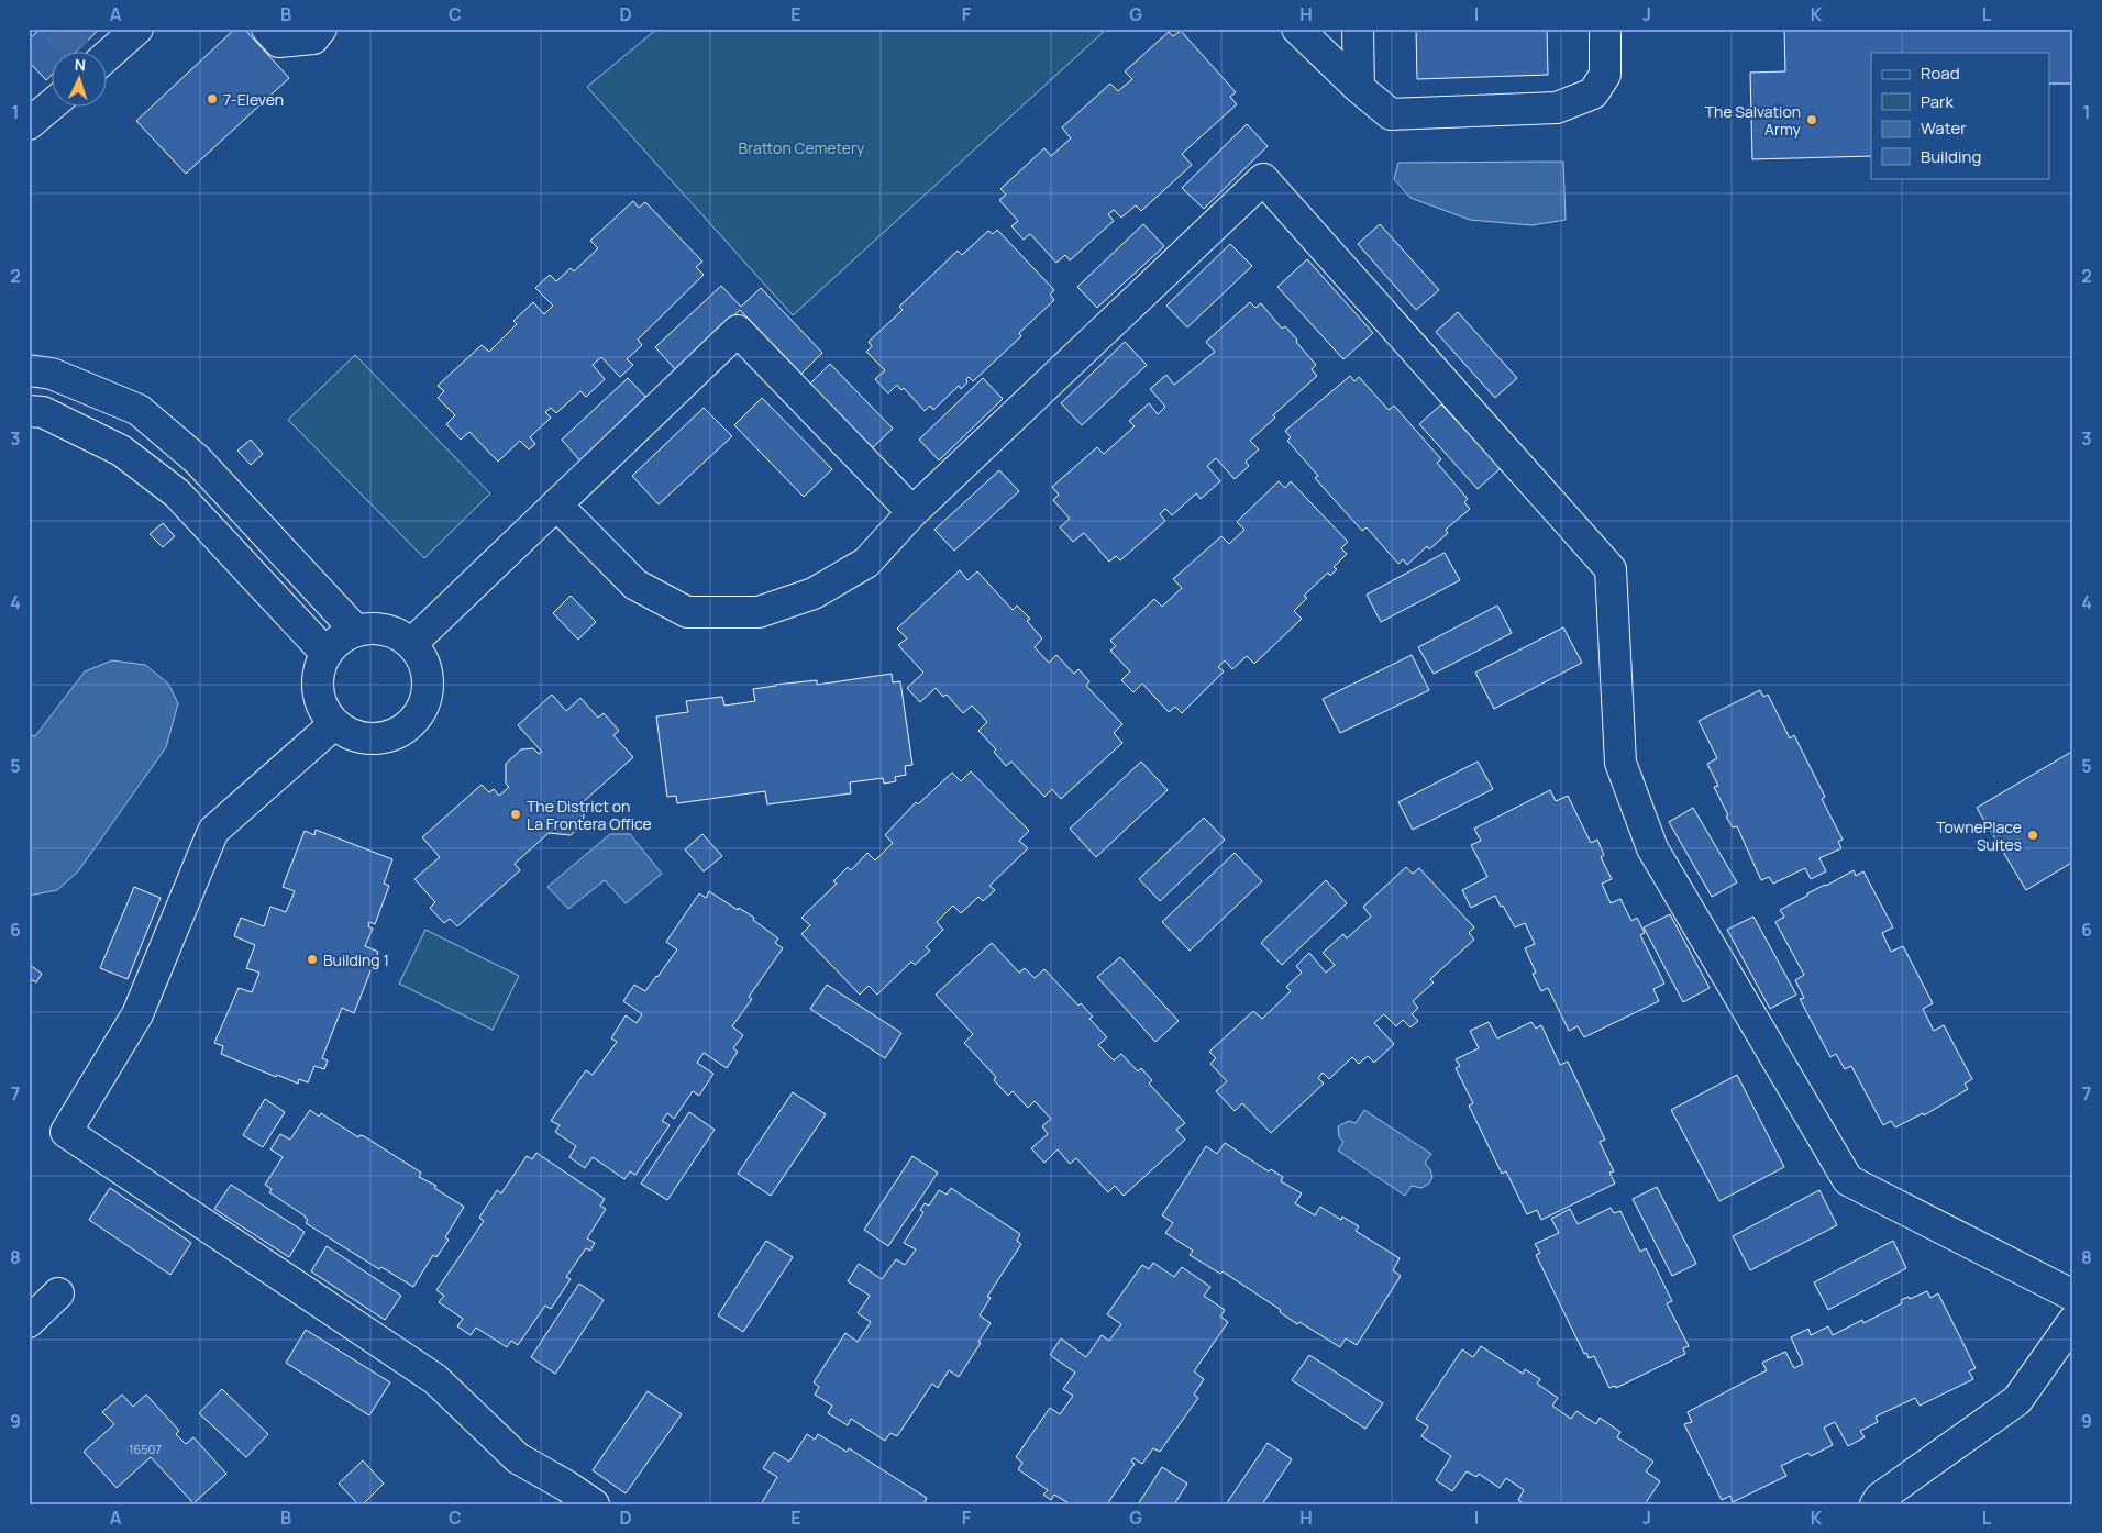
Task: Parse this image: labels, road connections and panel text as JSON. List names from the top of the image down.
{
  "parks": ["Bratton Cemetery"],
  "places": [
    "7-Eleven",
    "The Salvation Army",
    "The District on La Frontera Office",
    "TownePlace Suites",
    "Building 1"
  ],
  "house_numbers": ["16507"],
  "legend": [
    "Road",
    "Park",
    "Water",
    "Building"
  ],
  "north": "top",
  "grid": {
    "columns": [
      "A",
      "B",
      "C",
      "D",
      "E",
      "F",
      "G",
      "H",
      "I",
      "J",
      "K",
      "L"
    ],
    "rows": [
      "1",
      "2",
      "3",
      "4",
      "5",
      "6",
      "7",
      "8",
      "9"
    ]
  }
}
